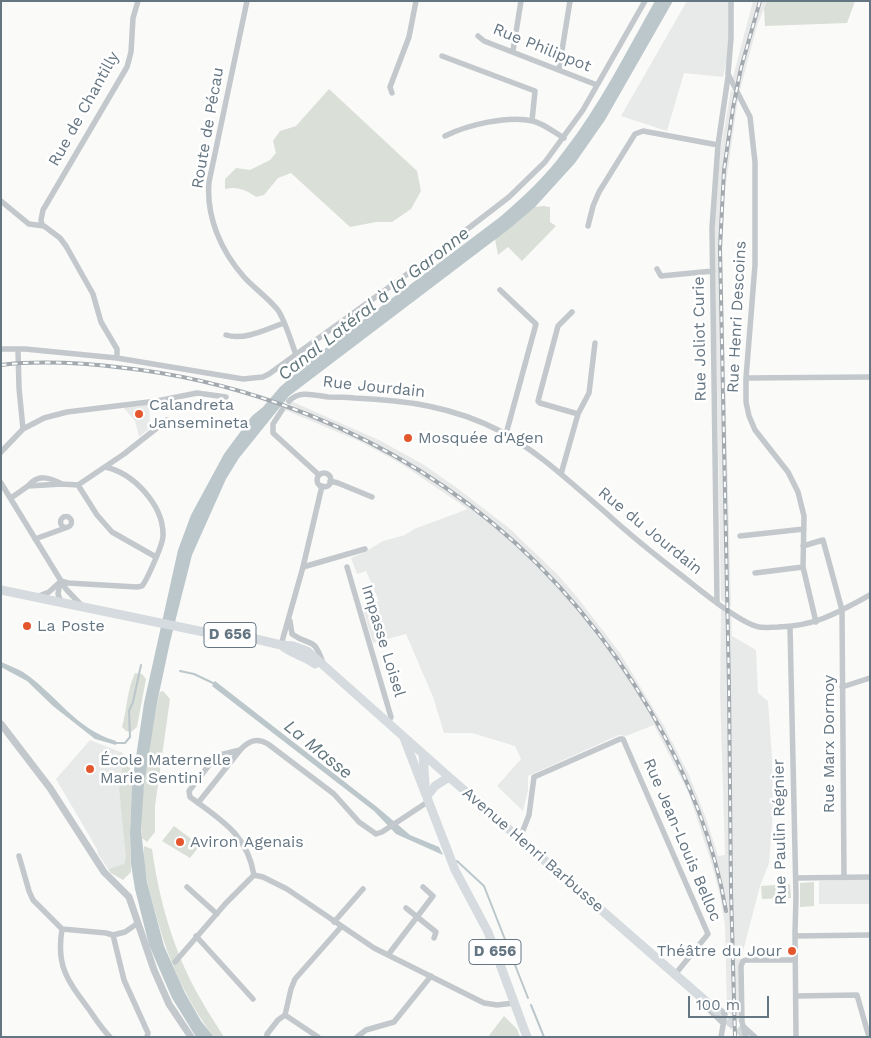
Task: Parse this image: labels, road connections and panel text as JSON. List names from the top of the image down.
{
  "streets": {
    "main road": ["D 656", "Avenue Henri Barbusse"],
    "street": [
      "Rue Philippot",
      "Rue de Chantilly",
      "Route de Pécau",
      "Rue Henri Descoins",
      "Rue Joliot Curie",
      "Rue Jourdain",
      "Rue du Jourdain",
      "Impasse Loisel",
      "Rue Marx Dormoy",
      "Rue Paulin Régnier",
      "Rue Jean-Louis Belloc"
    ]
  },
  "crossings": [
    ["Rue Henri Descoins", "Rue Joliot Curie"],
    ["Rue Henri Descoins", "Rue du Jourdain"],
    ["Rue Henri Descoins", "Rue Marx Dormoy"],
    ["Rue Joliot Curie", "Rue du Jourdain"],
    ["Rue Jourdain", "Rue du Jourdain"],
    ["Rue du Jourdain", "Rue Marx Dormoy"],
    ["Rue du Jourdain", "Rue Paulin Régnier"],
    ["D 656", "Avenue Henri Barbusse"],
    ["Impasse Loisel", "Avenue Henri Barbusse"],
    ["Rue Jean-Louis Belloc", "Avenue Henri Barbusse"]
  ],
  "water": ["Canal Latéral à la Garonne", "La Masse"],
  "places": [
    "Calandreta Jansemineta",
    "Mosquée d'Agen",
    "La Poste",
    "École Maternelle Marie Sentini",
    "Aviron Agenais",
    "Théâtre du Jour"
  ],
  "scale_bar": "100 m"
}
